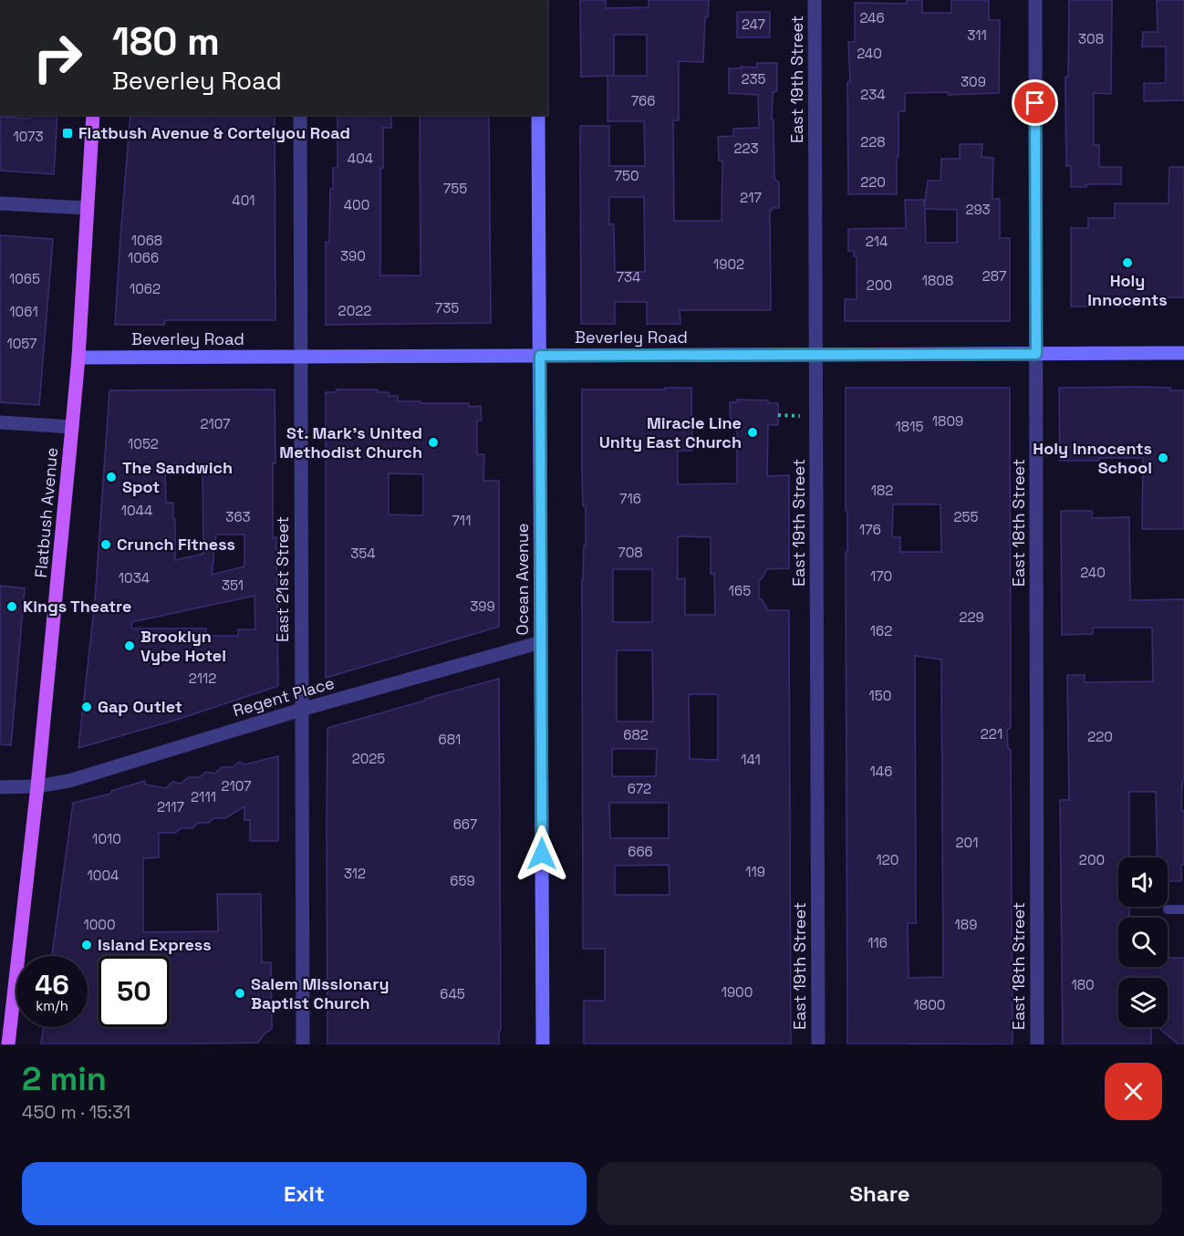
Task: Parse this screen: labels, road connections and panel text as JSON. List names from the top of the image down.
{
  "streets": {
    "main road": ["Flatbush Avenue"],
    "street": [
      "East 19th Street",
      "Beverley Road",
      "East 18th Street",
      "East 21st Street",
      "Ocean Avenue",
      "Regent Place"
    ]
  },
  "crossings": [
    ["East 19th Street", "Beverley Road"],
    ["Beverley Road", "Flatbush Avenue"],
    ["Beverley Road", "East 18th Street"],
    ["Beverley Road", "East 21st Street"],
    ["Beverley Road", "Ocean Avenue"],
    ["Flatbush Avenue", "Regent Place"],
    ["East 21st Street", "Regent Place"],
    ["Ocean Avenue", "Regent Place"]
  ],
  "places": {
    "transit": ["Flatbush Avenue & Cortelyou Road"],
    "other": [
      "Holy Innocents",
      "Miracle Line Unity East Church",
      "St. Mark's United Methodist Church",
      "Holy Innocents School",
      "The Sandwich Spot",
      "Crunch Fitness",
      "Kings Theatre",
      "Brooklyn Vybe Hotel",
      "Gap Outlet",
      "Island Express",
      "Salem Missionary Baptist Church"
    ]
  },
  "house_numbers": [
    "246",
    "247",
    "311",
    "308",
    "240",
    "235",
    "309",
    "234",
    "766",
    "1073",
    "228",
    "223",
    "404",
    "750",
    "220",
    "755",
    "217",
    "401",
    "400",
    "293",
    "1068",
    "214",
    "390",
    "1066",
    "1902",
    "287",
    "734",
    "1065",
    "1808",
    "200",
    "1062",
    "735",
    "2022",
    "1061",
    "1057",
    "1809",
    "2107",
    "1815",
    "1052",
    "182",
    "716",
    "1044",
    "363",
    "255",
    "711",
    "176",
    "708",
    "354",
    "240",
    "170",
    "1034",
    "351",
    "165",
    "399",
    "229",
    "162",
    "2112",
    "150",
    "221",
    "682",
    "220",
    "681",
    "2025",
    "141",
    "146",
    "2107",
    "672",
    "2111",
    "2117",
    "667",
    "1010",
    "201",
    "666",
    "120",
    "200",
    "119",
    "312",
    "1004",
    "659",
    "1000",
    "189",
    "116",
    "180",
    "1900",
    "645",
    "1800"
  ],
  "page": {
    "turn": ["180 m", "Beverley Road"],
    "speed": "46 km/h",
    "limit": "50",
    "heading": ["2 min", "450 m · 15:31"],
    "buttons": ["Exit", "Share"]
  }
}
